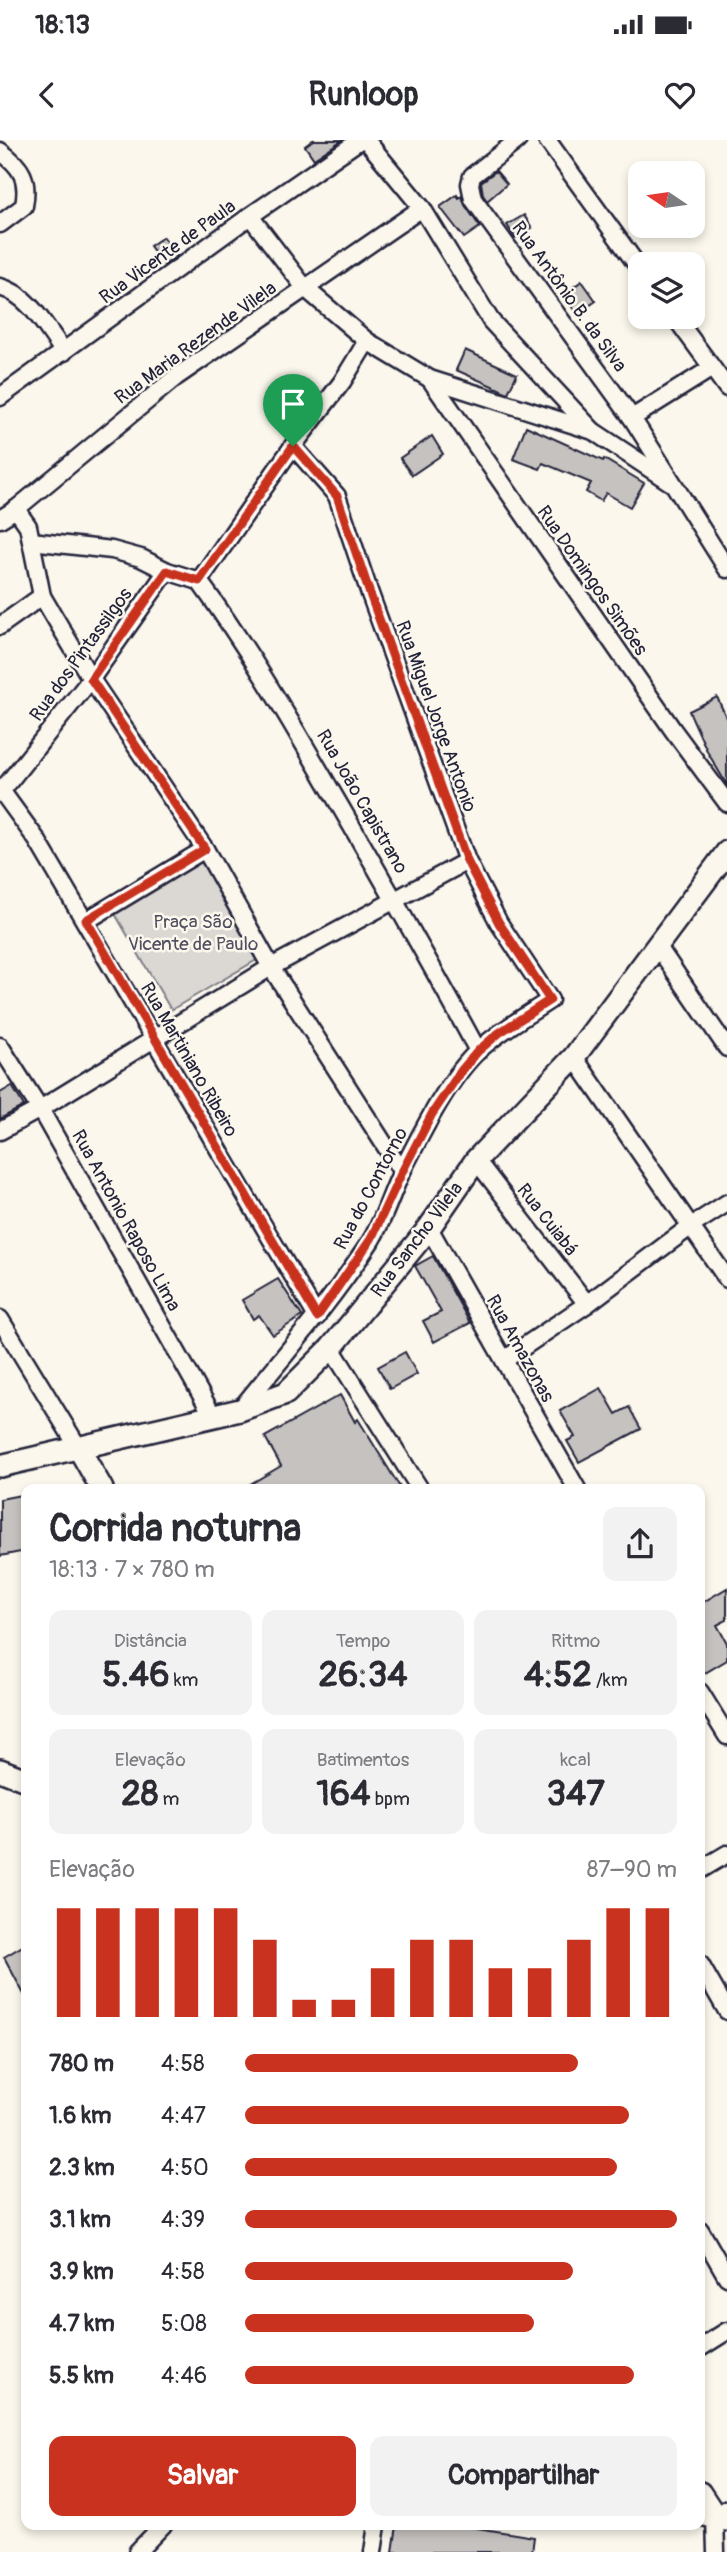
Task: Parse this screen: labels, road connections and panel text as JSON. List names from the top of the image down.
{
  "streets": {
    "main road": ["Rua Sancho Vilela"],
    "street": [
      "Rua Vicente de Paula",
      "Rua Antônio B. da Silva",
      "Rua Maria Rezende Vilela",
      "Rua Domingos Simões",
      "Rua dos Pintassilgos",
      "Rua Miguel Jorge Antonio",
      "Rua João Capistrano",
      "Rua Martiniano Ribeiro",
      "Rua do Contorno",
      "Rua Cuiabá",
      "Rua Antonio Raposo Lima",
      "Rua Amazonas"
    ]
  },
  "crossings": [
    ["Rua dos Pintassilgos", "Rua Martiniano Ribeiro"],
    ["Rua Miguel Jorge Antonio", "Rua do Contorno"],
    ["Rua João Capistrano", "Rua do Contorno"],
    ["Rua Martiniano Ribeiro", "Rua do Contorno"],
    ["Rua do Contorno", "Rua Sancho Vilela"],
    ["Rua Cuiabá", "Rua Sancho Vilela"],
    ["Rua Antonio Raposo Lima", "Rua Sancho Vilela"],
    ["Rua Sancho Vilela", "Rua Amazonas"]
  ],
  "parks": ["Praça São Vicente de Paulo"],
  "north": "left",
  "page": {
    "status": "18:13",
    "header": "Runloop",
    "heading": ["Corrida noturna", "18:13 · 7 × 780 m"],
    "stats": [
      ["Distância", "5.46 km"],
      ["Tempo", "26:34"],
      ["Ritmo", "4:52 /km"],
      ["Elevação", "28 m"],
      ["Batimentos", "164 bpm"],
      ["kcal", "347"]
    ],
    "chart": ["Elevação", "87–90 m"],
    "list": [
      {
        "name": "780 m",
        "note": "4:58"
      },
      {
        "name": "1.6 km",
        "note": "4:47"
      },
      {
        "name": "2.3 km",
        "note": "4:50"
      },
      {
        "name": "3.1 km",
        "note": "4:39"
      },
      {
        "name": "3.9 km",
        "note": "4:58"
      },
      {
        "name": "4.7 km",
        "note": "5:08"
      },
      {
        "name": "5.5 km",
        "note": "4:46"
      }
    ],
    "buttons": ["Salvar", "Compartilhar"]
  }
}
